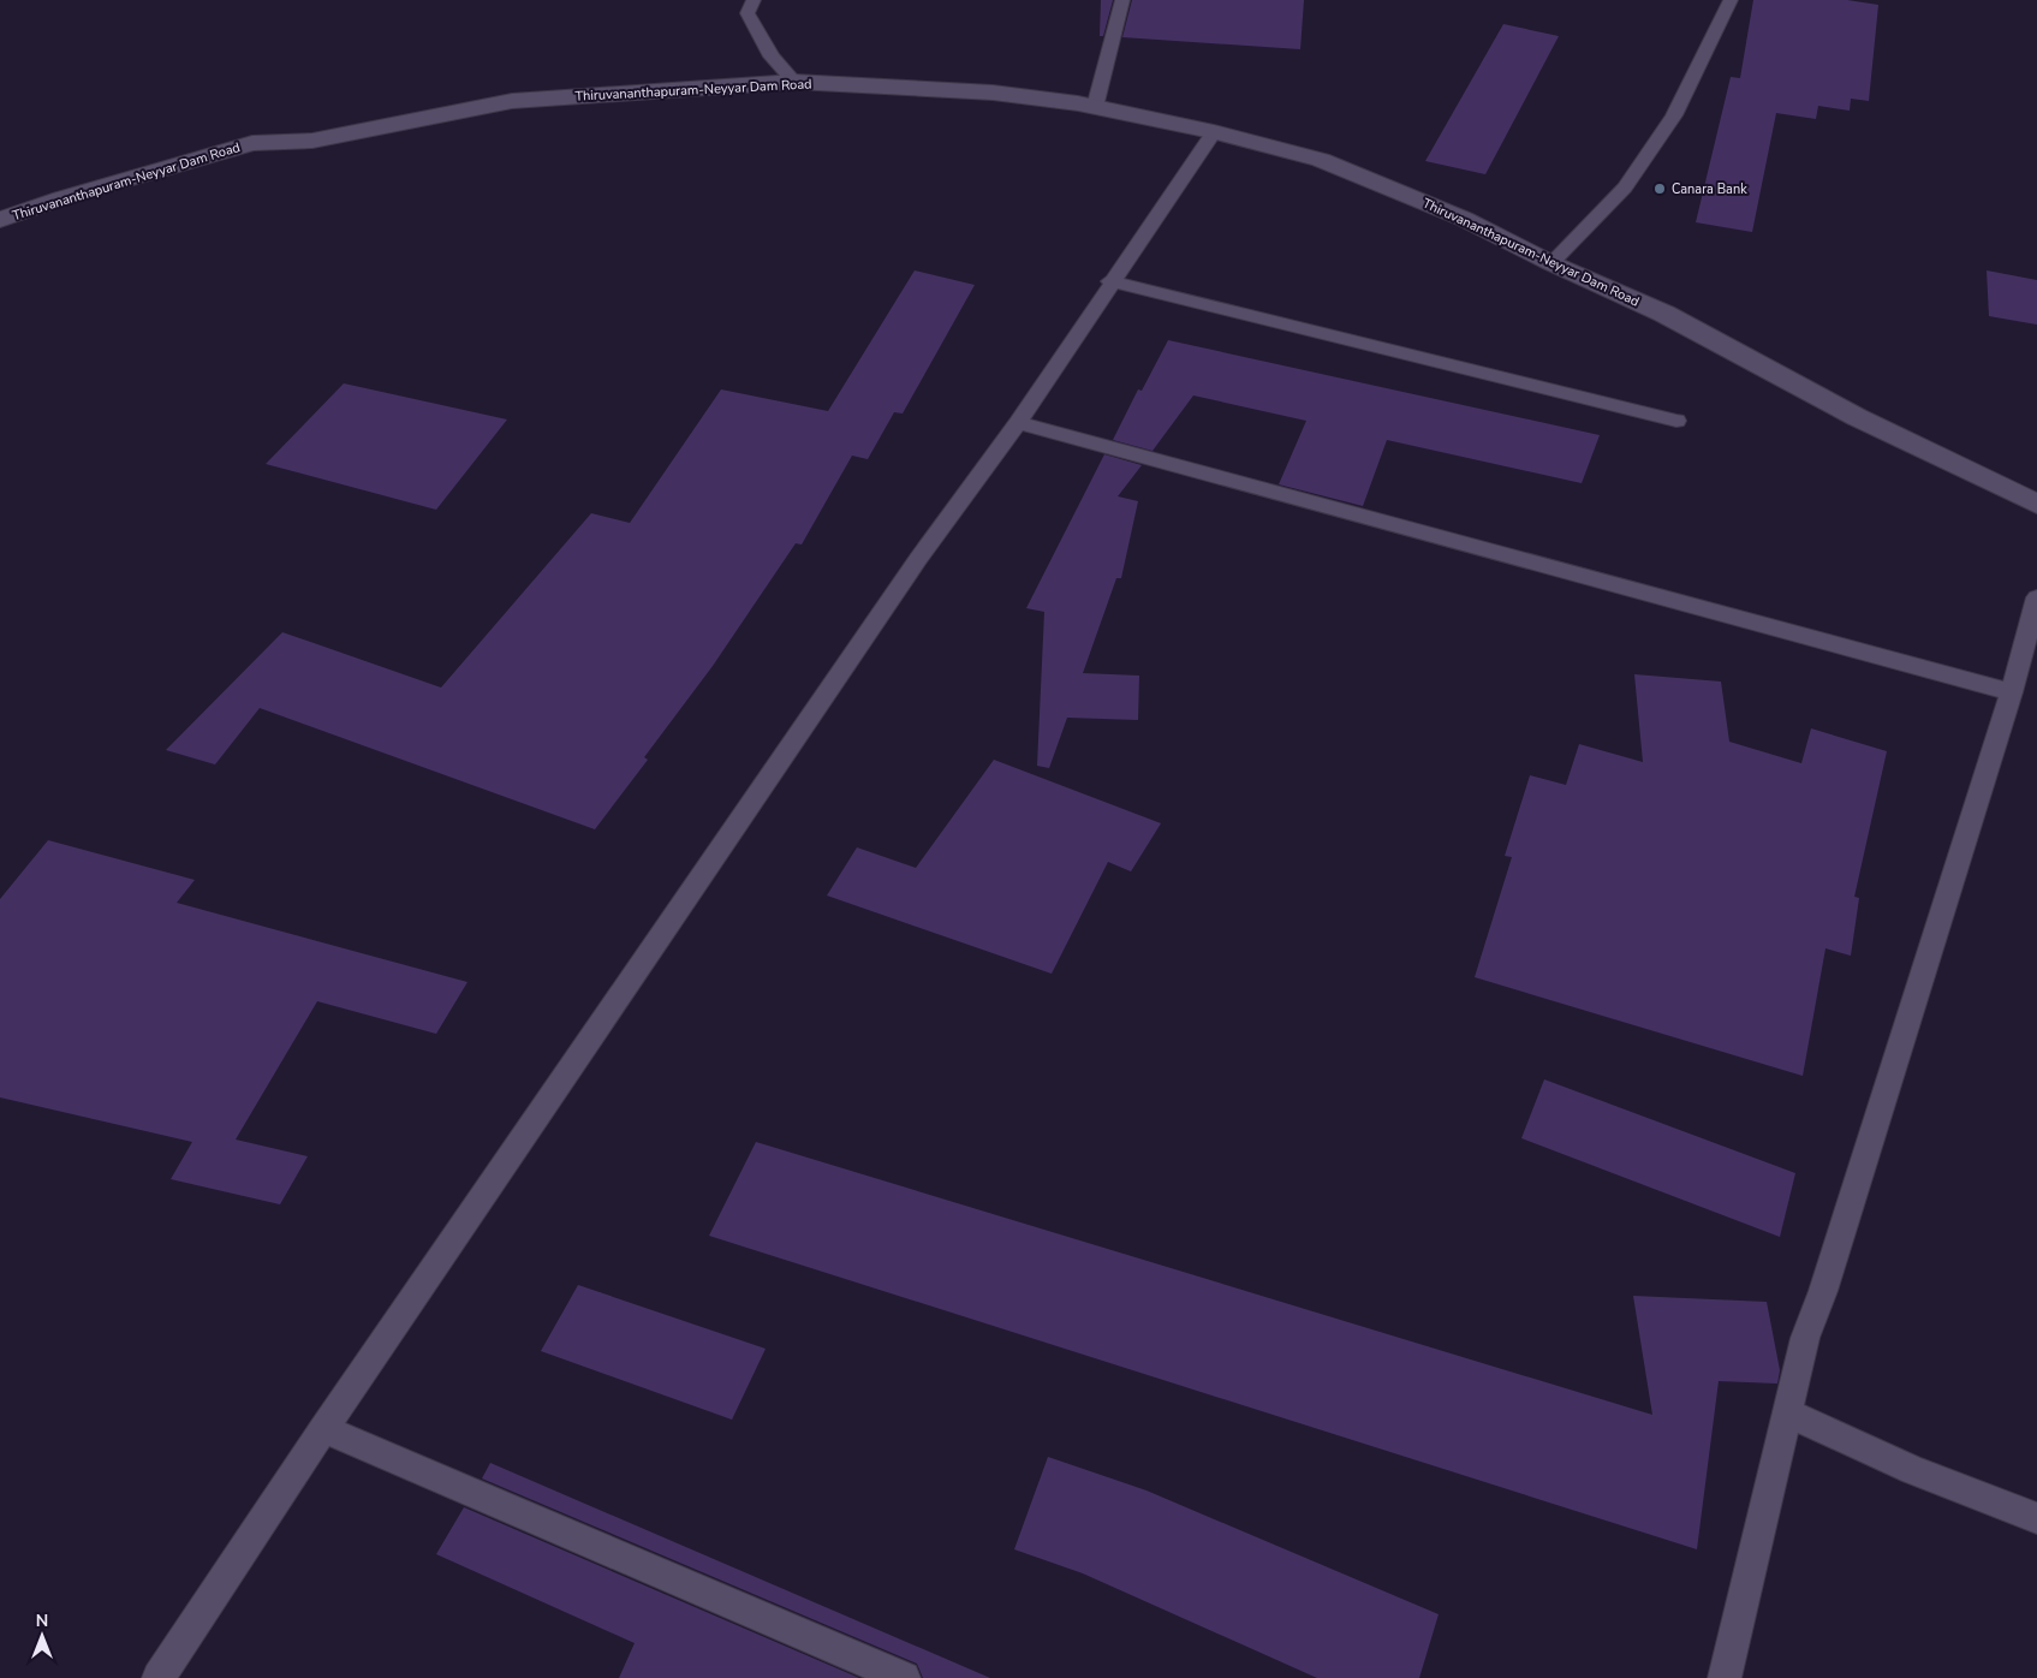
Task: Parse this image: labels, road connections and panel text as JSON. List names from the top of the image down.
{
  "streets": {
    "main road": ["Thiruvananthapuram-Neyyar Dam Road"]
  },
  "places": ["Canara Bank"],
  "north": "top"
}
